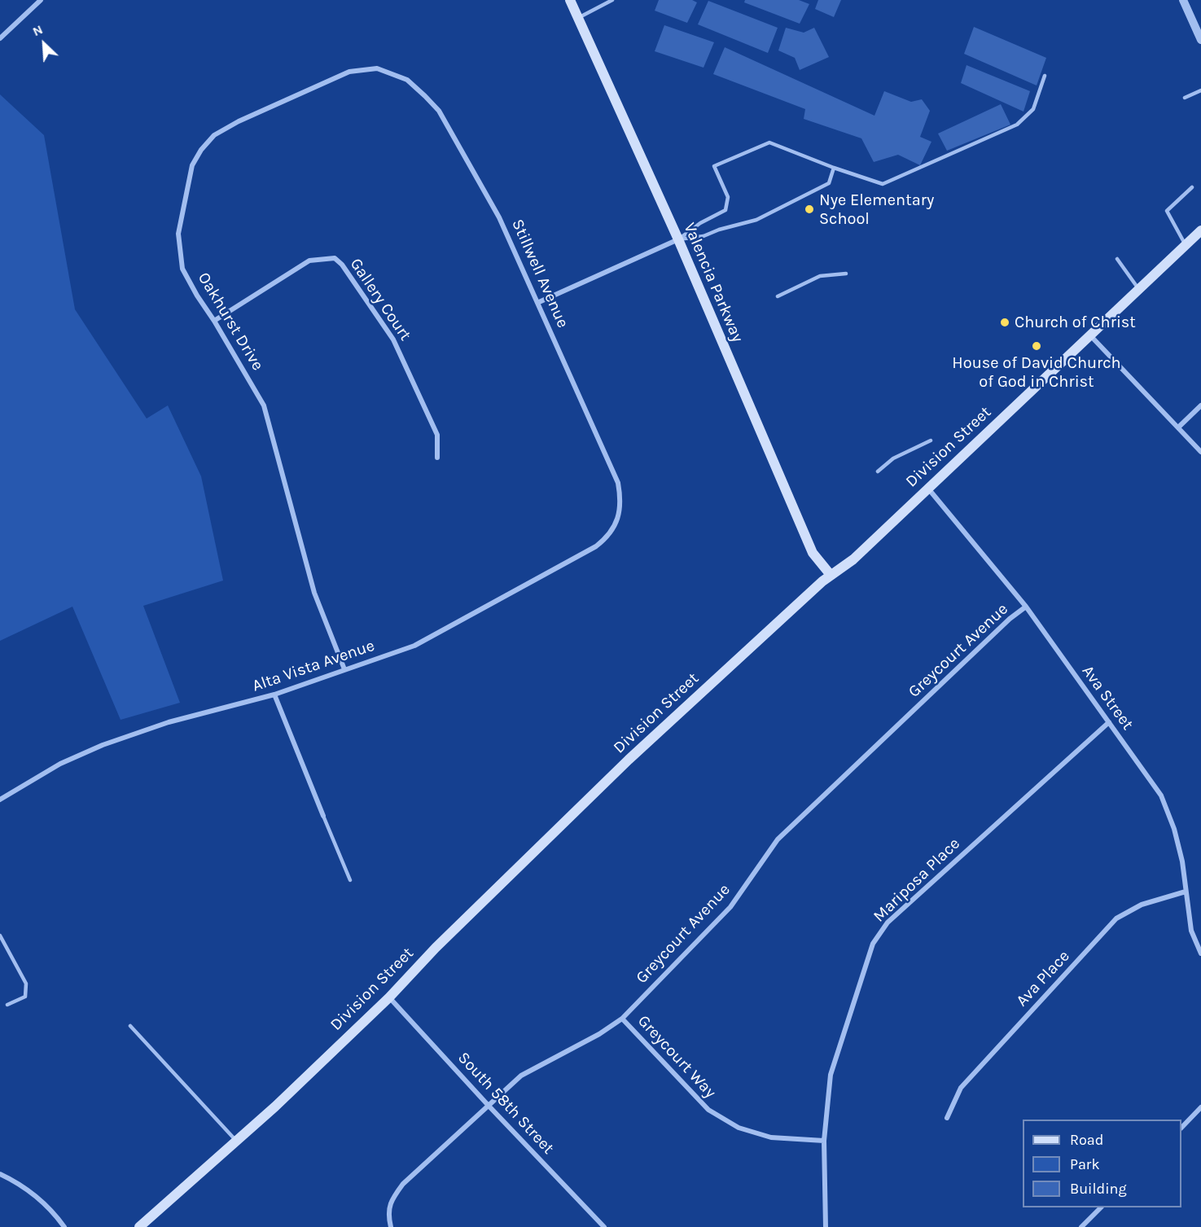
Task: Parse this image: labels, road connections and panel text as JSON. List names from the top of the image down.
{
  "streets": {
    "main road": ["Valencia Parkway", "Division Street"],
    "street": [
      "Stillwell Avenue",
      "Gallery Court",
      "Oakhurst Drive",
      "Greycourt Avenue",
      "Alta Vista Avenue",
      "Ava Street",
      "Mariposa Place",
      "Ava Place",
      "Greycourt Way",
      "South 58th Street"
    ]
  },
  "crossings": [
    ["Stillwell Avenue", "Oakhurst Drive"],
    ["Stillwell Avenue", "Alta Vista Avenue"],
    ["Valencia Parkway", "Division Street"],
    ["Gallery Court", "Oakhurst Drive"],
    ["Oakhurst Drive", "Alta Vista Avenue"],
    ["Division Street", "Ava Street"],
    ["Division Street", "South 58th Street"],
    ["Greycourt Avenue", "Ava Street"],
    ["Greycourt Avenue", "Greycourt Way"],
    ["Greycourt Avenue", "South 58th Street"],
    ["Ava Street", "Mariposa Place"],
    ["Ava Street", "Ava Place"],
    ["Mariposa Place", "Greycourt Way"]
  ],
  "places": ["Nye Elementary School", "Church of Christ", "House of David Church of God in Christ"],
  "legend": ["Road", "Park", "Building"],
  "north": "top left"
}
